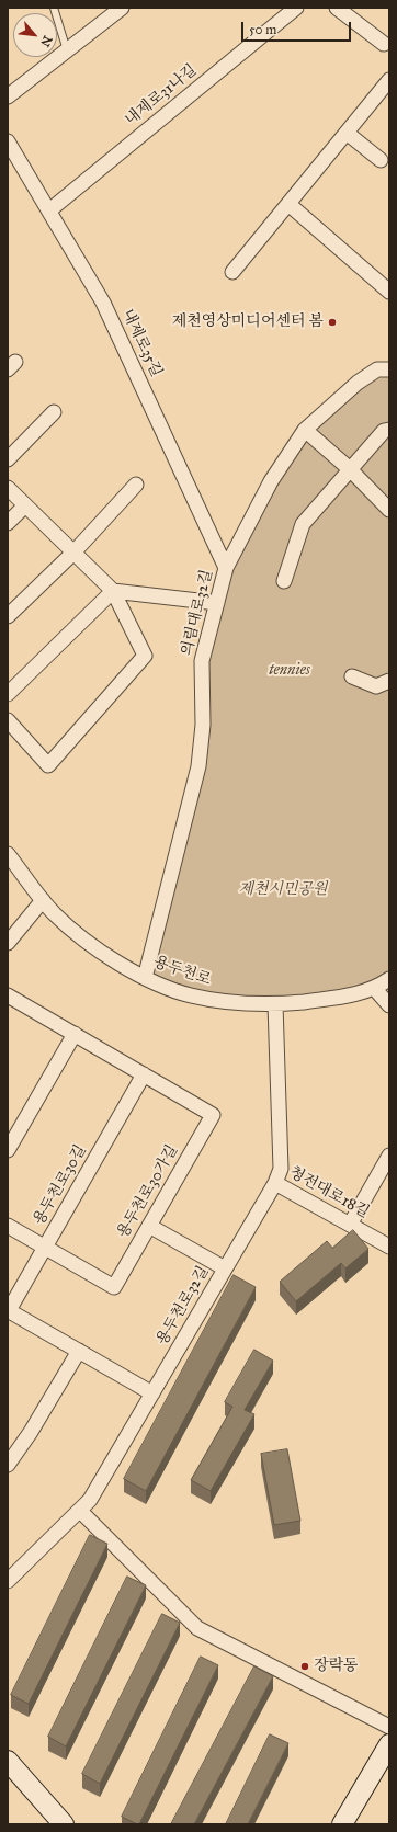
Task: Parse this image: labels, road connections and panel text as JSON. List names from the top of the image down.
{
  "streets": {
    "street": [
      "내제로31나길",
      "내제로35길",
      "의림대로32길",
      "용두천로",
      "용두천로30길",
      "용두천로30가길",
      "청전대로18길",
      "용두천로32길"
    ]
  },
  "crossings": [
    ["내제로31나길", "내제로35길"],
    ["내제로35길", "의림대로32길"],
    ["의림대로32길", "용두천로"],
    ["용두천로", "용두천로32길"],
    ["용두천로30길", "용두천로30가길"],
    ["청전대로18길", "용두천로32길"]
  ],
  "parks": ["tennies", "제천시민공원"],
  "places": ["제천영상미디어센터 봄", "장락동"],
  "scale_bar": "50 m",
  "north": "bottom right"
}
